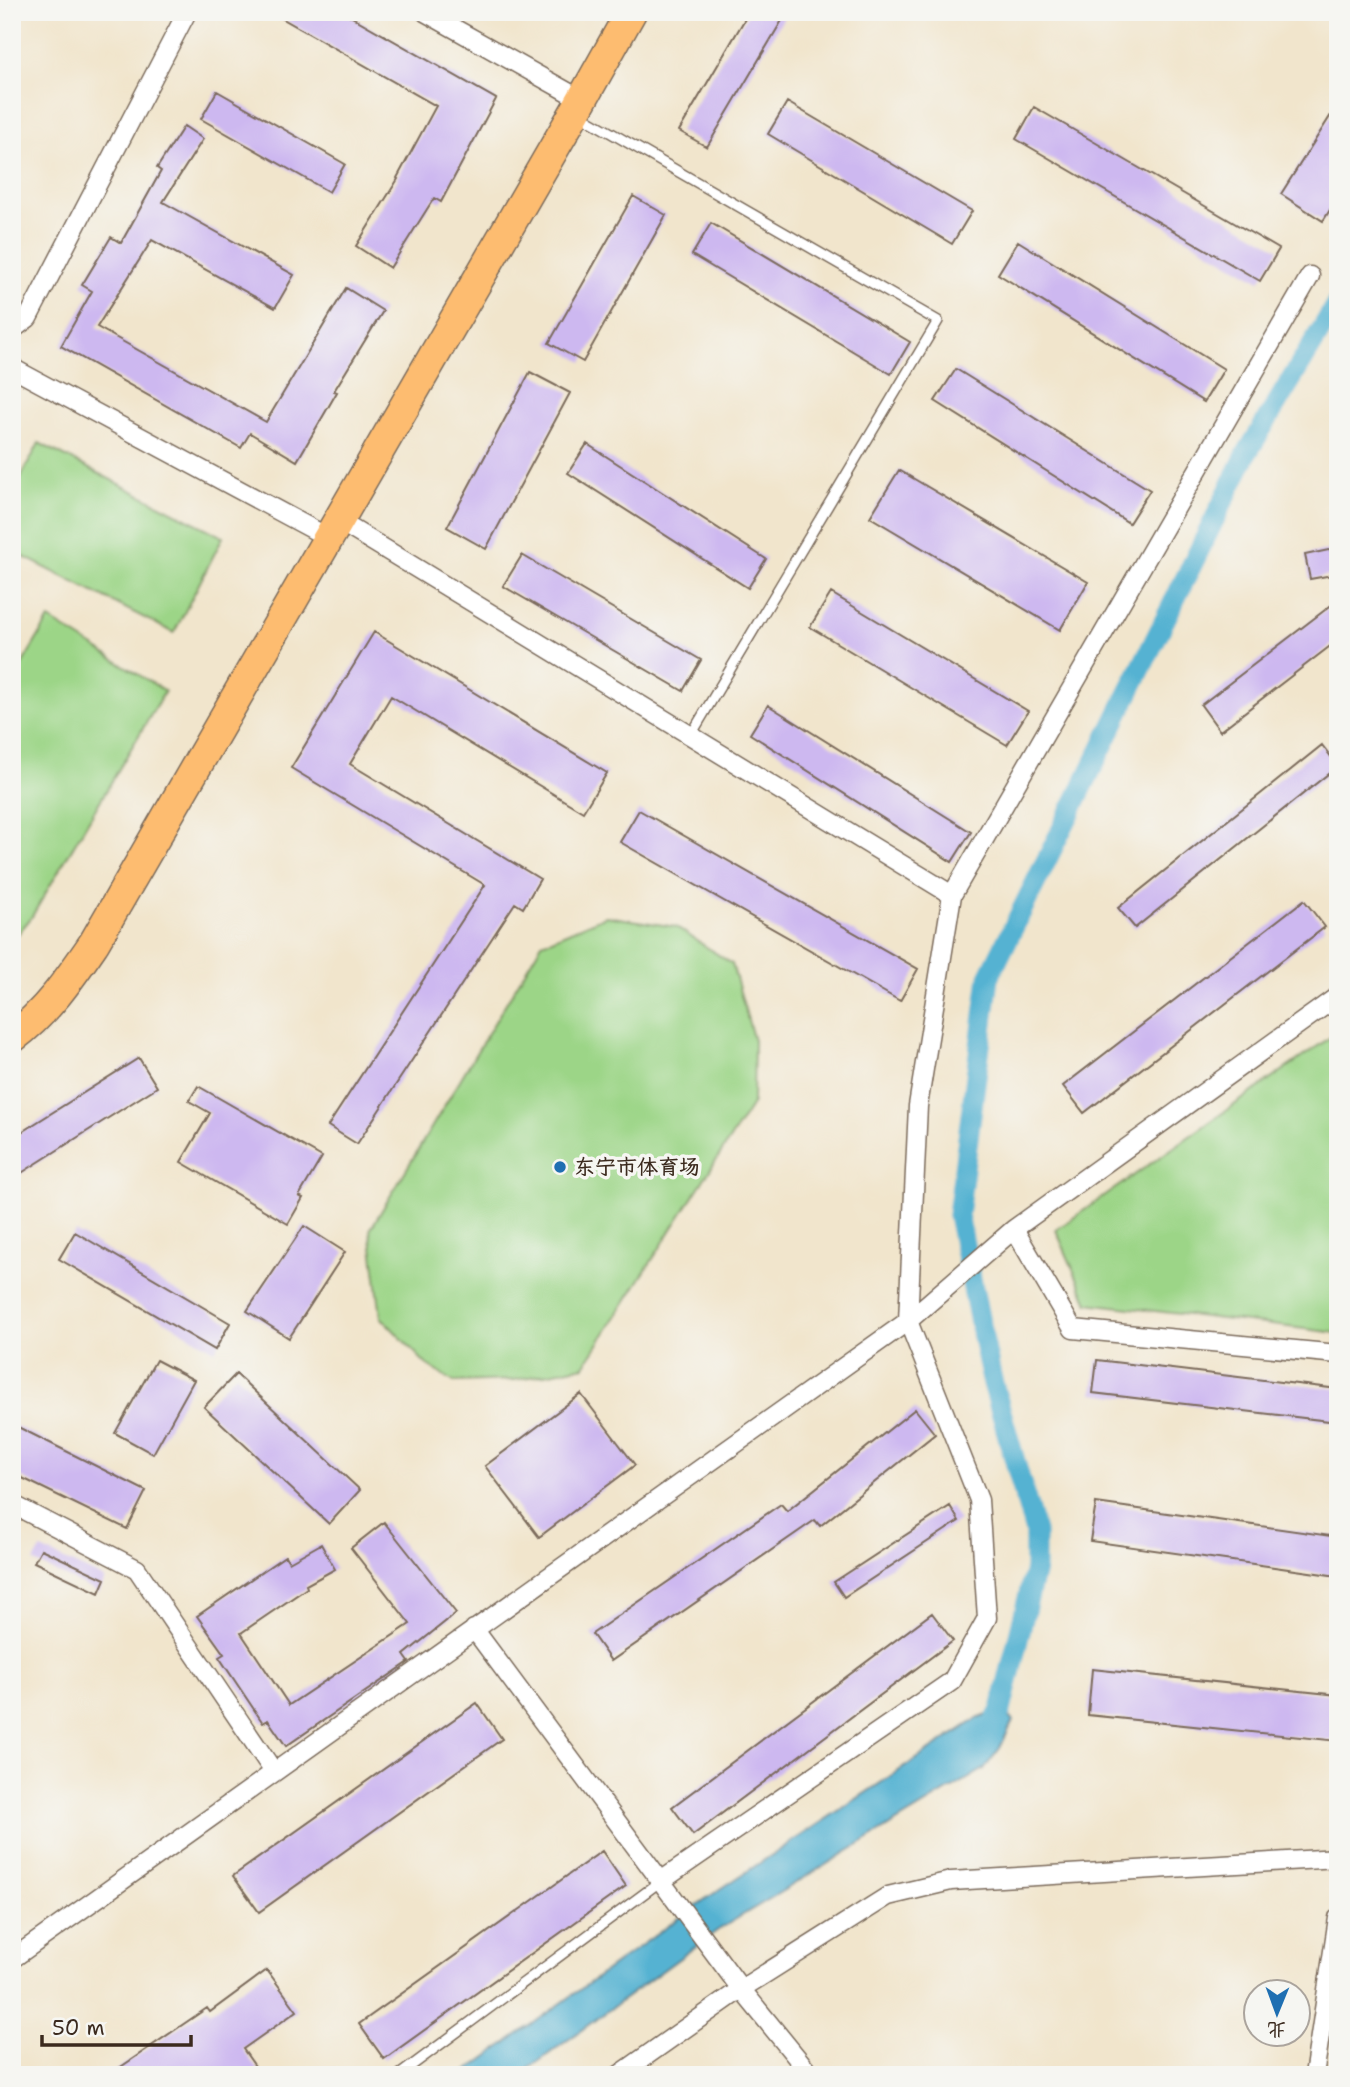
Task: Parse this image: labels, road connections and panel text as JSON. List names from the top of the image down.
{
  "places": ["东宁市体育场"],
  "scale_bar": "50 m",
  "north": "bottom"
}
